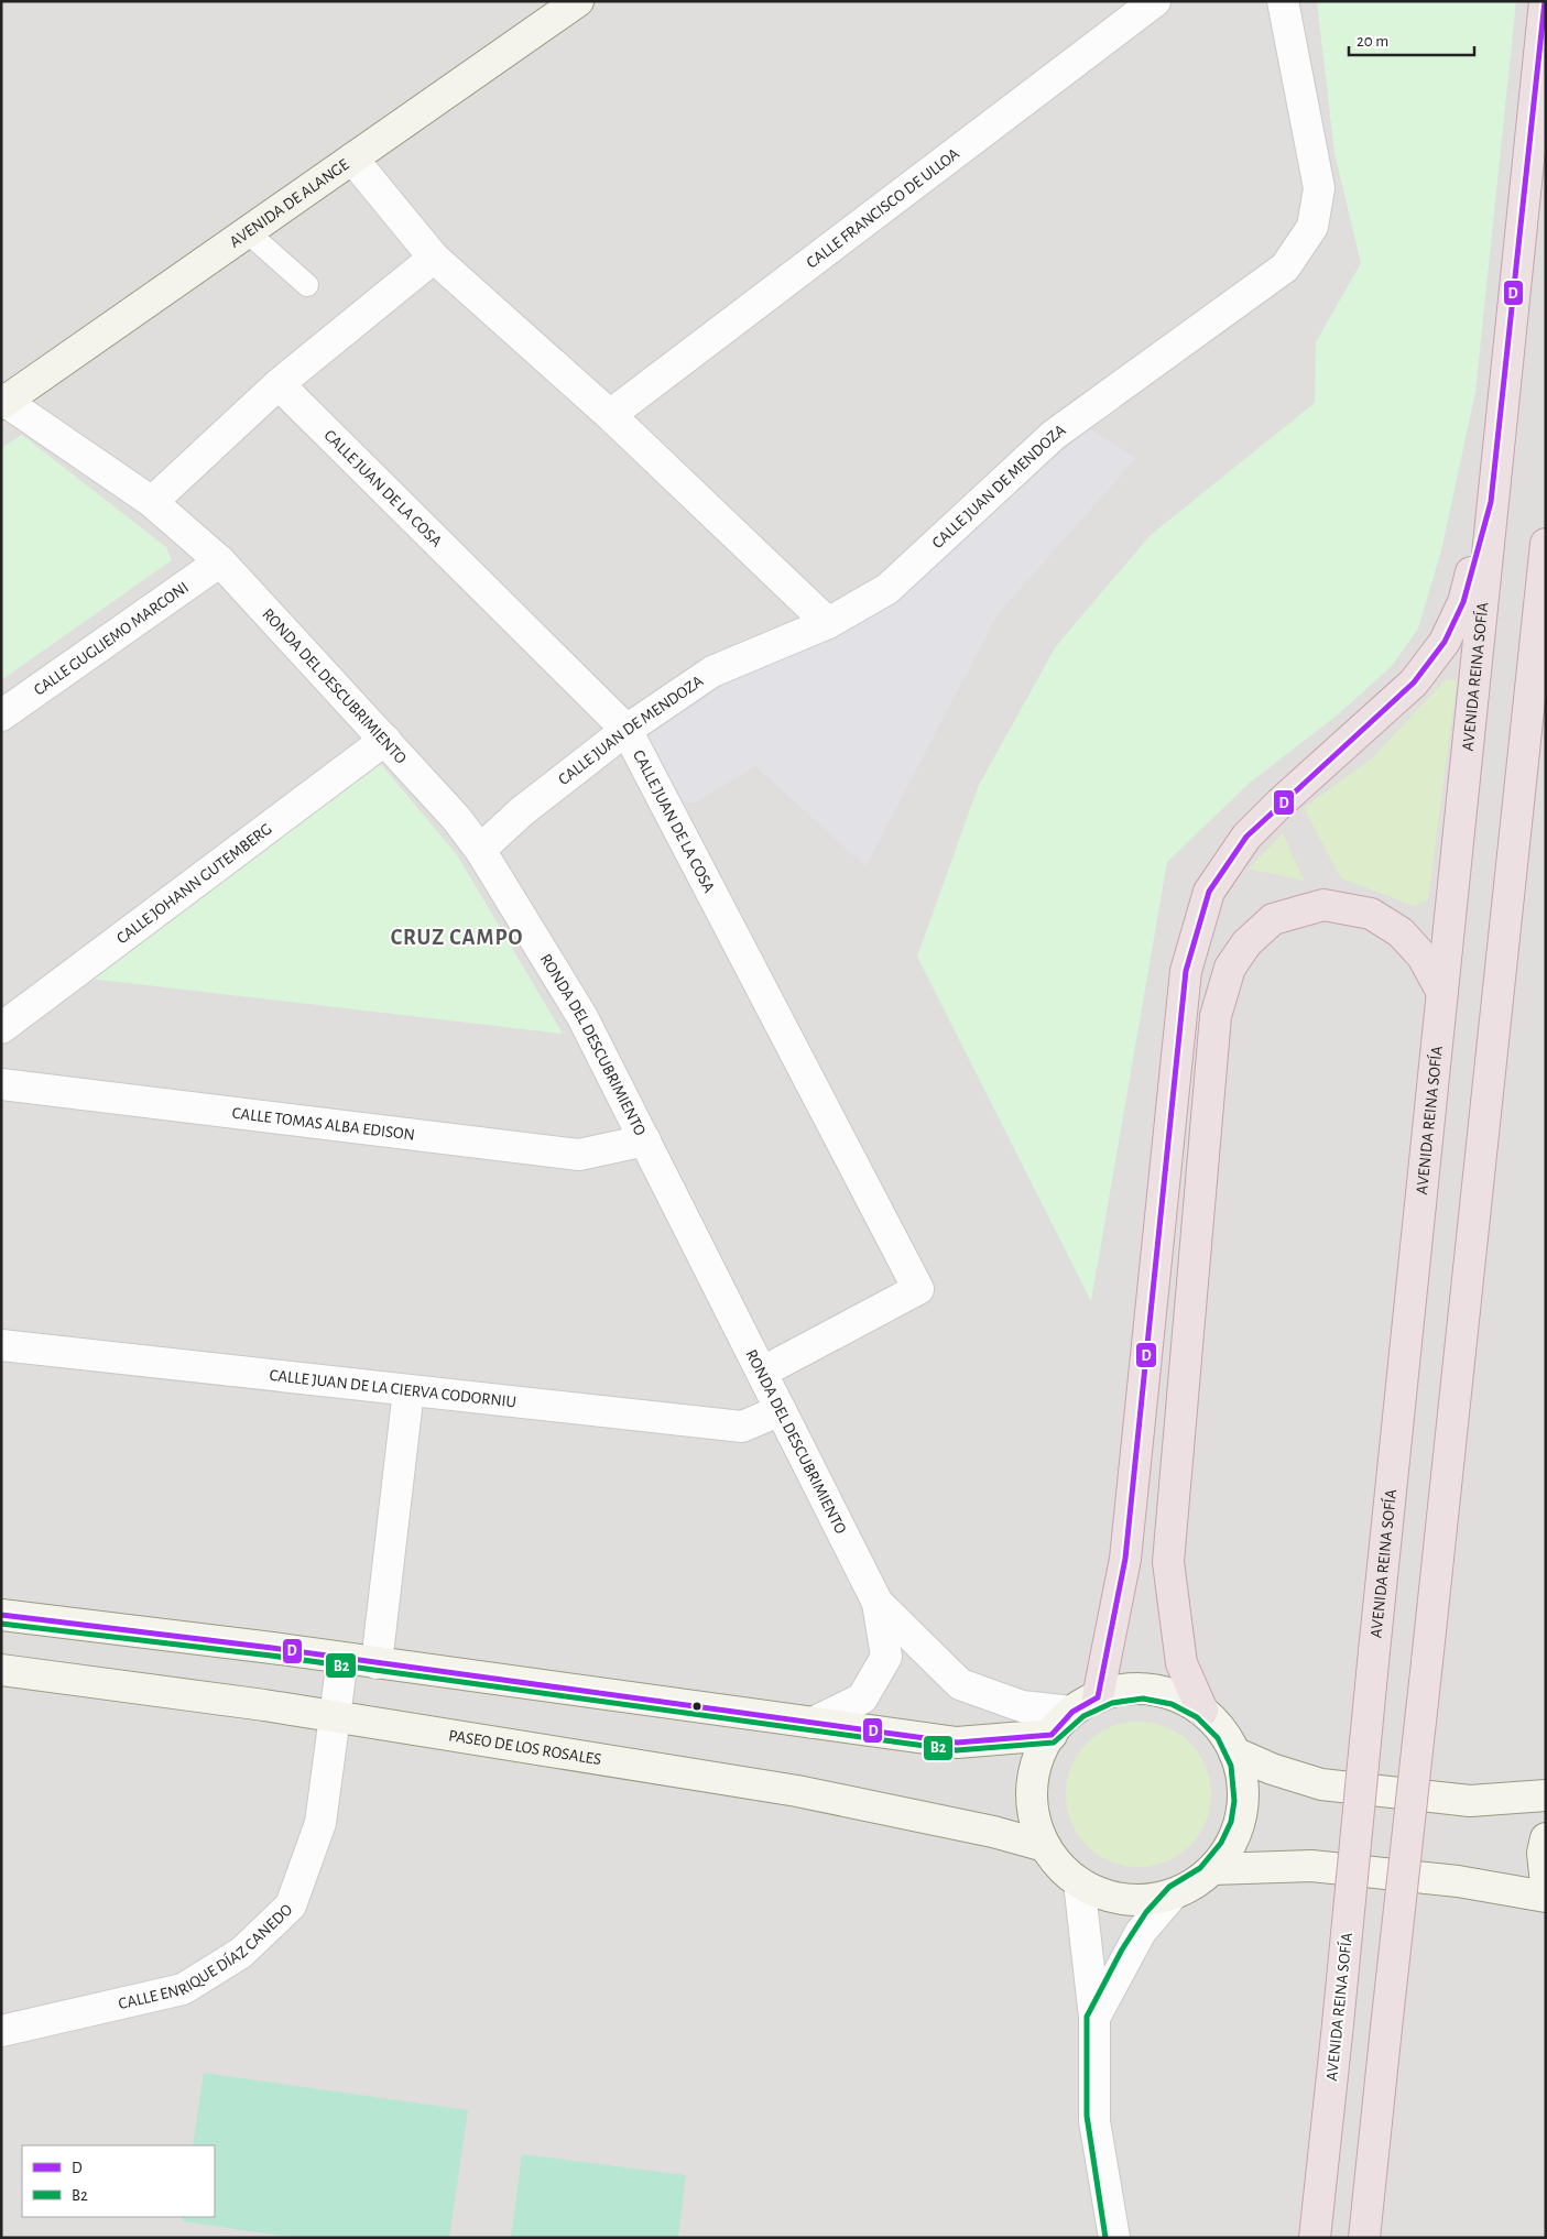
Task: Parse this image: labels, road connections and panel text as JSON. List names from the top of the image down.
{
  "streets": {
    "highway": ["AVENIDA REINA SOFÍA"],
    "main road": ["AVENIDA DE ALANGE", "PASEO DE LOS ROSALES"],
    "street": [
      "CALLE FRANCISCO DE ULLOA",
      "CALLE JUAN DE MENDOZA",
      "CALLE JUAN DE LA COSA",
      "CALLE GUGLIEMO MARCONI",
      "RONDA DEL DESCUBRIMIENTO",
      "CALLE JOHANN GUTEMBERG",
      "CALLE TOMAS ALBA EDISON",
      "CALLE JUAN DE LA CIERVA CODORNIU",
      "CALLE ENRIQUE DÍAZ CANEDO"
    ]
  },
  "crossings": [
    ["AVENIDA DE ALANGE", "RONDA DEL DESCUBRIMIENTO"],
    ["CALLE JUAN DE MENDOZA", "CALLE JUAN DE LA COSA"],
    ["CALLE JUAN DE MENDOZA", "RONDA DEL DESCUBRIMIENTO"],
    ["CALLE JUAN DE LA COSA", "RONDA DEL DESCUBRIMIENTO"],
    ["CALLE GUGLIEMO MARCONI", "RONDA DEL DESCUBRIMIENTO"],
    ["RONDA DEL DESCUBRIMIENTO", "CALLE JOHANN GUTEMBERG"],
    ["RONDA DEL DESCUBRIMIENTO", "CALLE TOMAS ALBA EDISON"],
    ["RONDA DEL DESCUBRIMIENTO", "CALLE JUAN DE LA CIERVA CODORNIU"],
    ["PASEO DE LOS ROSALES", "CALLE ENRIQUE DÍAZ CANEDO"]
  ],
  "districts": ["CRUZ CAMPO"],
  "lines": ["transit line D", "transit line B2"],
  "legend": ["D", "B2"],
  "scale_bar": "20 m"
}
